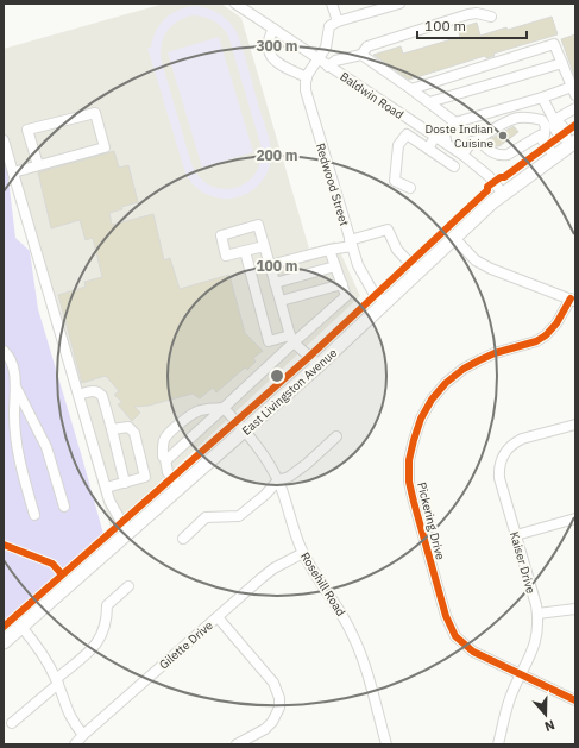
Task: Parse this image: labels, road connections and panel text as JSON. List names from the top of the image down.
{
  "streets": {
    "main road": ["East Livingston Avenue"],
    "street": [
      "Baldwin Road",
      "Redwood Street",
      "Pickering Drive",
      "Kaiser Drive",
      "Rosehill Road",
      "Gilette Drive"
    ]
  },
  "crossings": [
    ["Baldwin Road", "East Livingston Avenue"],
    ["Redwood Street", "East Livingston Avenue"],
    ["East Livingston Avenue", "Rosehill Road"],
    ["Pickering Drive", "Kaiser Drive"],
    ["Rosehill Road", "Gilette Drive"]
  ],
  "places": ["Doste Indian Cuisine"],
  "scale_bar": "100 m",
  "north": "bottom",
  "rings": ["300 m", "200 m", "100 m"]
}
